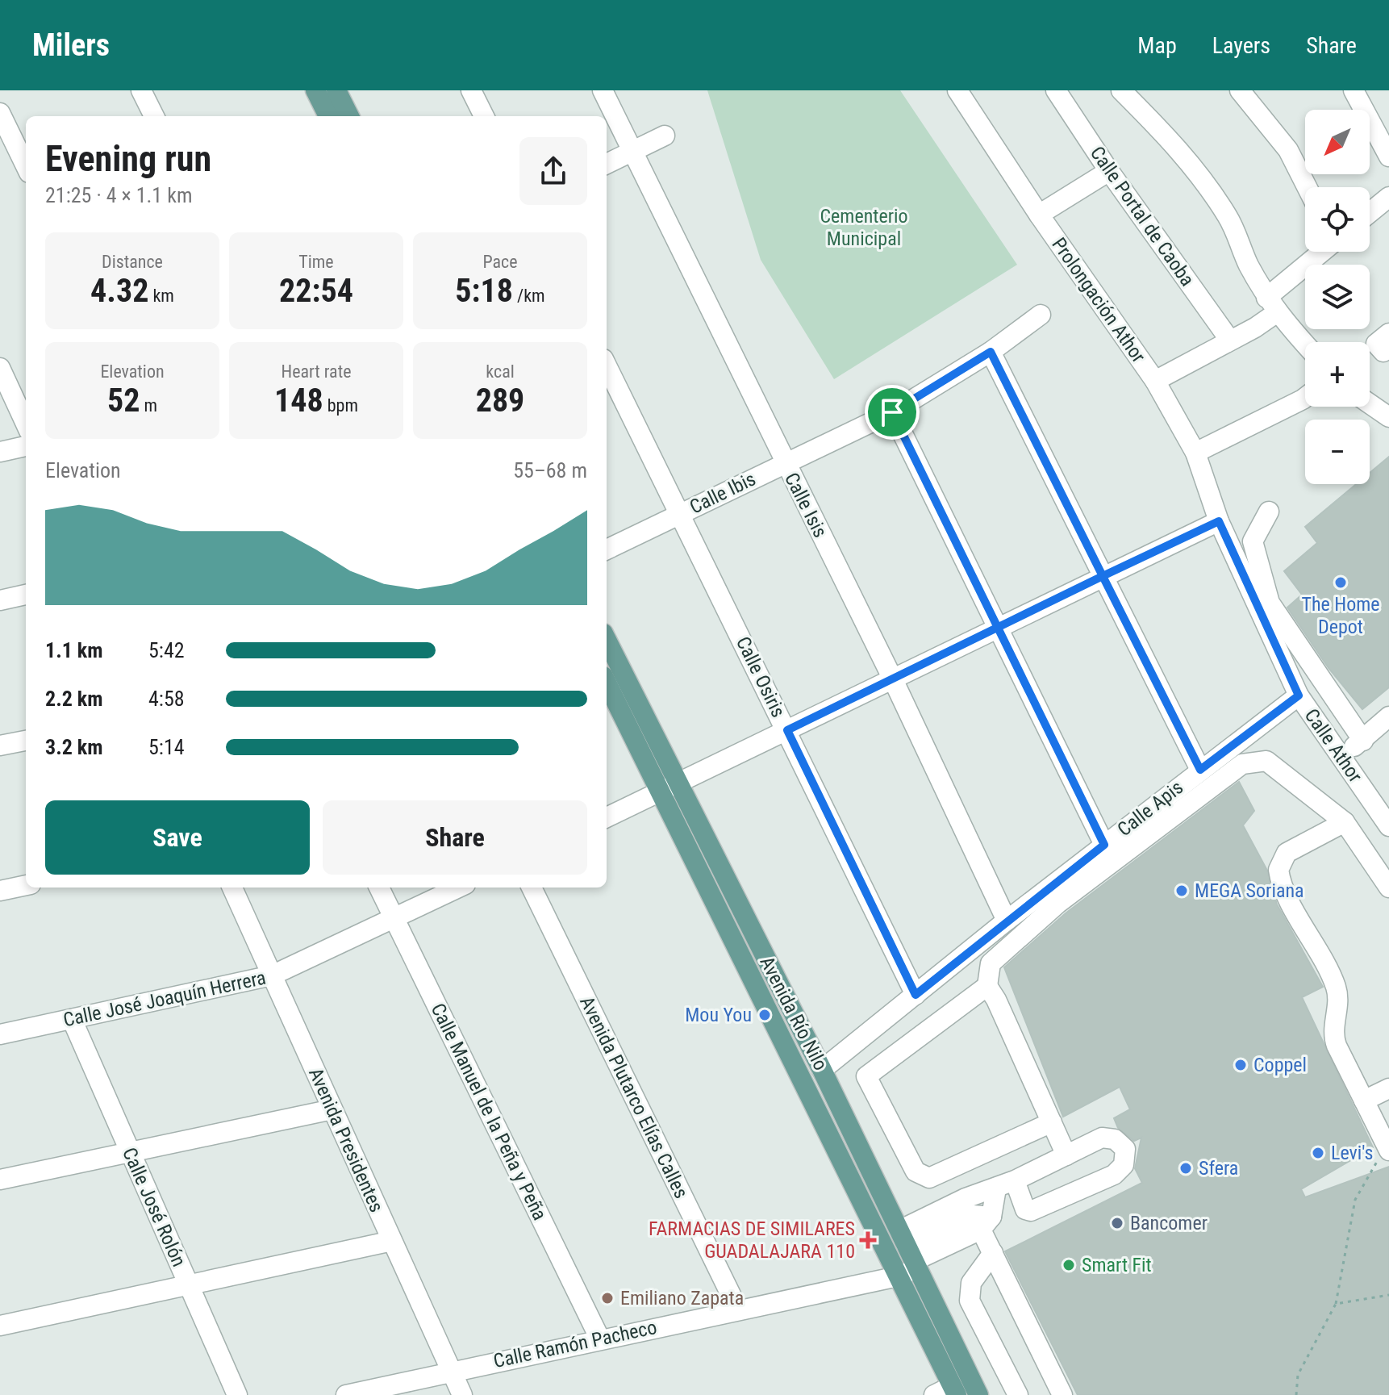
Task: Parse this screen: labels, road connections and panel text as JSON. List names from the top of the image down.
{
  "streets": {
    "main road": ["Avenida Río Nilo"],
    "street": [
      "Calle Portal de Caoba",
      "Prolongación Athor",
      "Calle Ibis",
      "Calle Isis",
      "Calle Osiris",
      "Calle Athor",
      "Calle Apis",
      "Calle José Joaquín Herrera",
      "Avenida Plutarco Elías Calles",
      "Calle Manuel de la Peña y Peña",
      "Avenida Presidentes",
      "Calle José Rolón",
      "Calle Ramón Pacheco"
    ]
  },
  "crossings": [
    ["Prolongación Athor", "Calle Athor"],
    ["Calle Ibis", "Calle Isis"],
    ["Calle Ibis", "Calle Osiris"],
    ["Calle Isis", "Calle Apis"],
    ["Calle Osiris", "Calle Apis"],
    ["Calle Athor", "Calle Apis"],
    ["Calle Apis", "Avenida Río Nilo"],
    ["Calle José Joaquín Herrera", "Calle Manuel de la Peña y Peña"],
    ["Calle José Joaquín Herrera", "Avenida Presidentes"],
    ["Calle José Joaquín Herrera", "Calle José Rolón"],
    ["Avenida Río Nilo", "Calle Ramón Pacheco"],
    ["Avenida Plutarco Elías Calles", "Calle Ramón Pacheco"],
    ["Calle Manuel de la Peña y Peña", "Calle Ramón Pacheco"],
    ["Avenida Presidentes", "Calle Ramón Pacheco"]
  ],
  "parks": ["Cementerio Municipal"],
  "places": {
    "other": [
      "The Home Depot",
      "MEGA Soriana",
      "Mou You",
      "Coppel",
      "Levi's",
      "Sfera",
      "Bancomer",
      "Smart Fit",
      "Emiliano Zapata"
    ],
    "health": ["FARMACIAS DE SIMILARES GUADALAJARA 110"]
  },
  "north": "bottom left",
  "page": {
    "header": "Milers",
    "nav": ["Map", "Layers", "Share"],
    "map_buttons": ["+", "−"],
    "heading": ["Evening run", "21:25 · 4 × 1.1 km"],
    "stats": [
      ["Distance", "4.32 km"],
      ["Time", "22:54"],
      ["Pace", "5:18 /km"],
      ["Elevation", "52 m"],
      ["Heart rate", "148 bpm"],
      ["kcal", "289"]
    ],
    "chart": ["Elevation", "55–68 m"],
    "list": [
      {
        "name": "1.1 km",
        "note": "5:42"
      },
      {
        "name": "2.2 km",
        "note": "4:58"
      },
      {
        "name": "3.2 km",
        "note": "5:14"
      }
    ],
    "buttons": ["Save", "Share"]
  }
}
